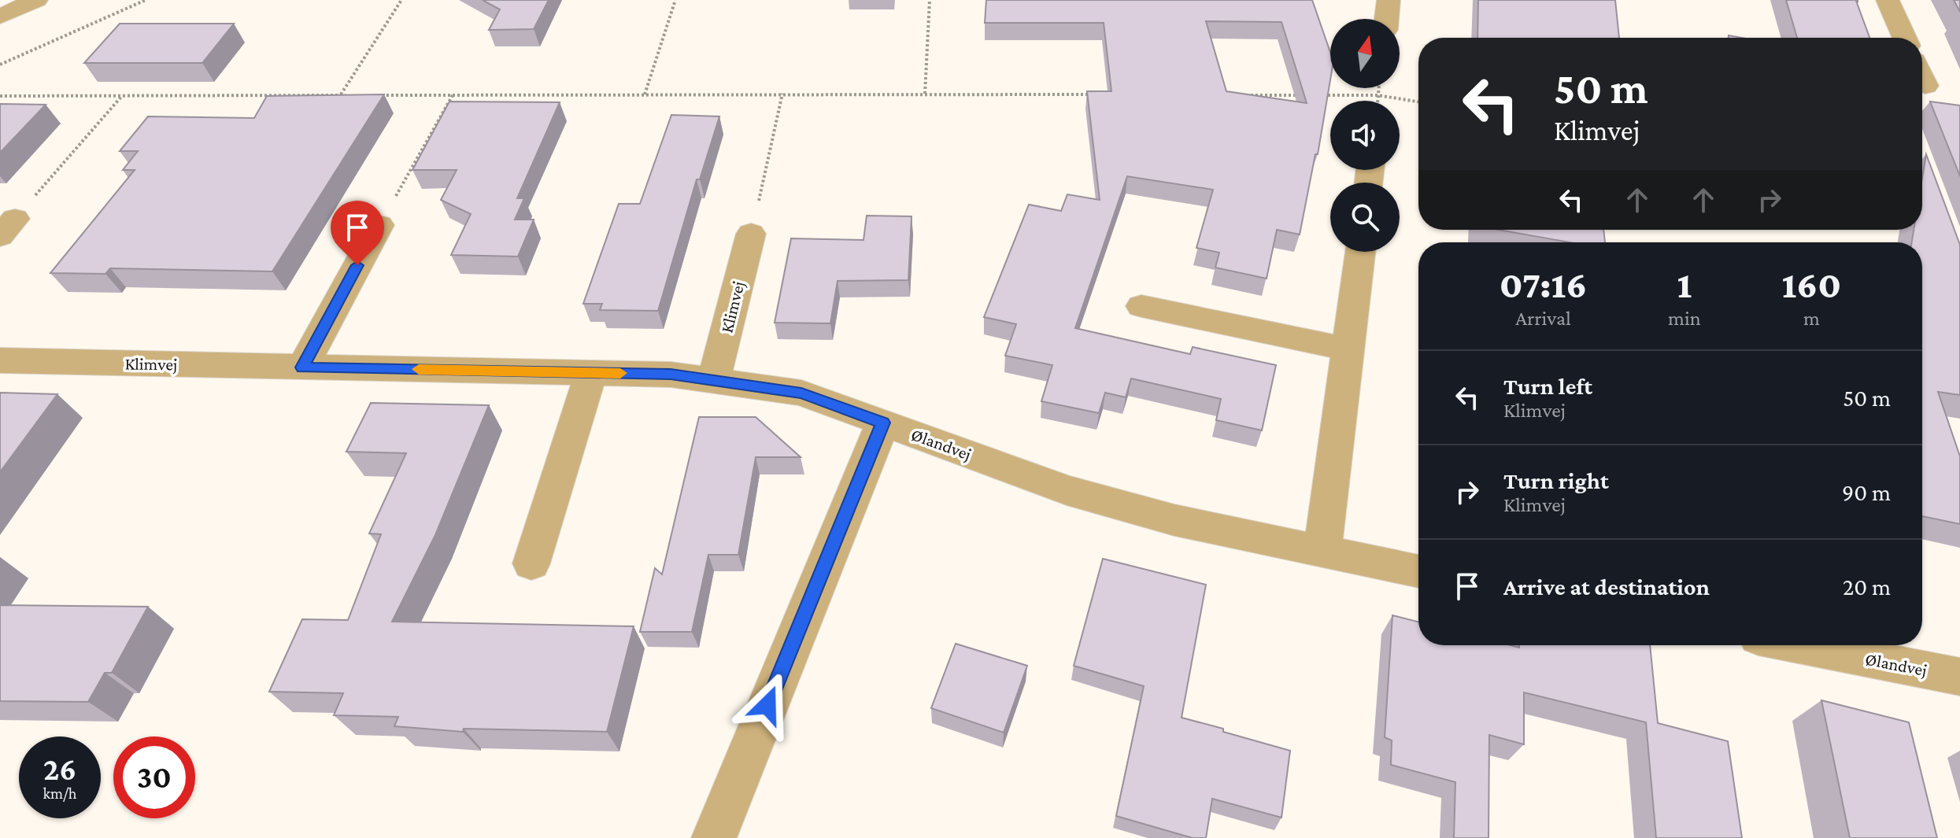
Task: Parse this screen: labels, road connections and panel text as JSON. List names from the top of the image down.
{
  "streets": {
    "street": ["Klimvej", "Ølandvej"]
  },
  "crossings": [
    ["Klimvej", "Ølandvej"]
  ],
  "north": "top",
  "page": {
    "turn": ["50 m", "Klimvej"],
    "eta": [
      "07:16",
      "Arrival",
      "1",
      "min",
      "160",
      "m"
    ],
    "list": [
      {
        "name": "Turn left",
        "note": "Klimvej",
        "value": "50 m"
      },
      {
        "name": "Turn right",
        "note": "Klimvej",
        "value": "90 m"
      },
      {
        "name": "Arrive at destination",
        "value": "20 m"
      }
    ],
    "speed": "26 km/h",
    "limit": "30"
  }
}
